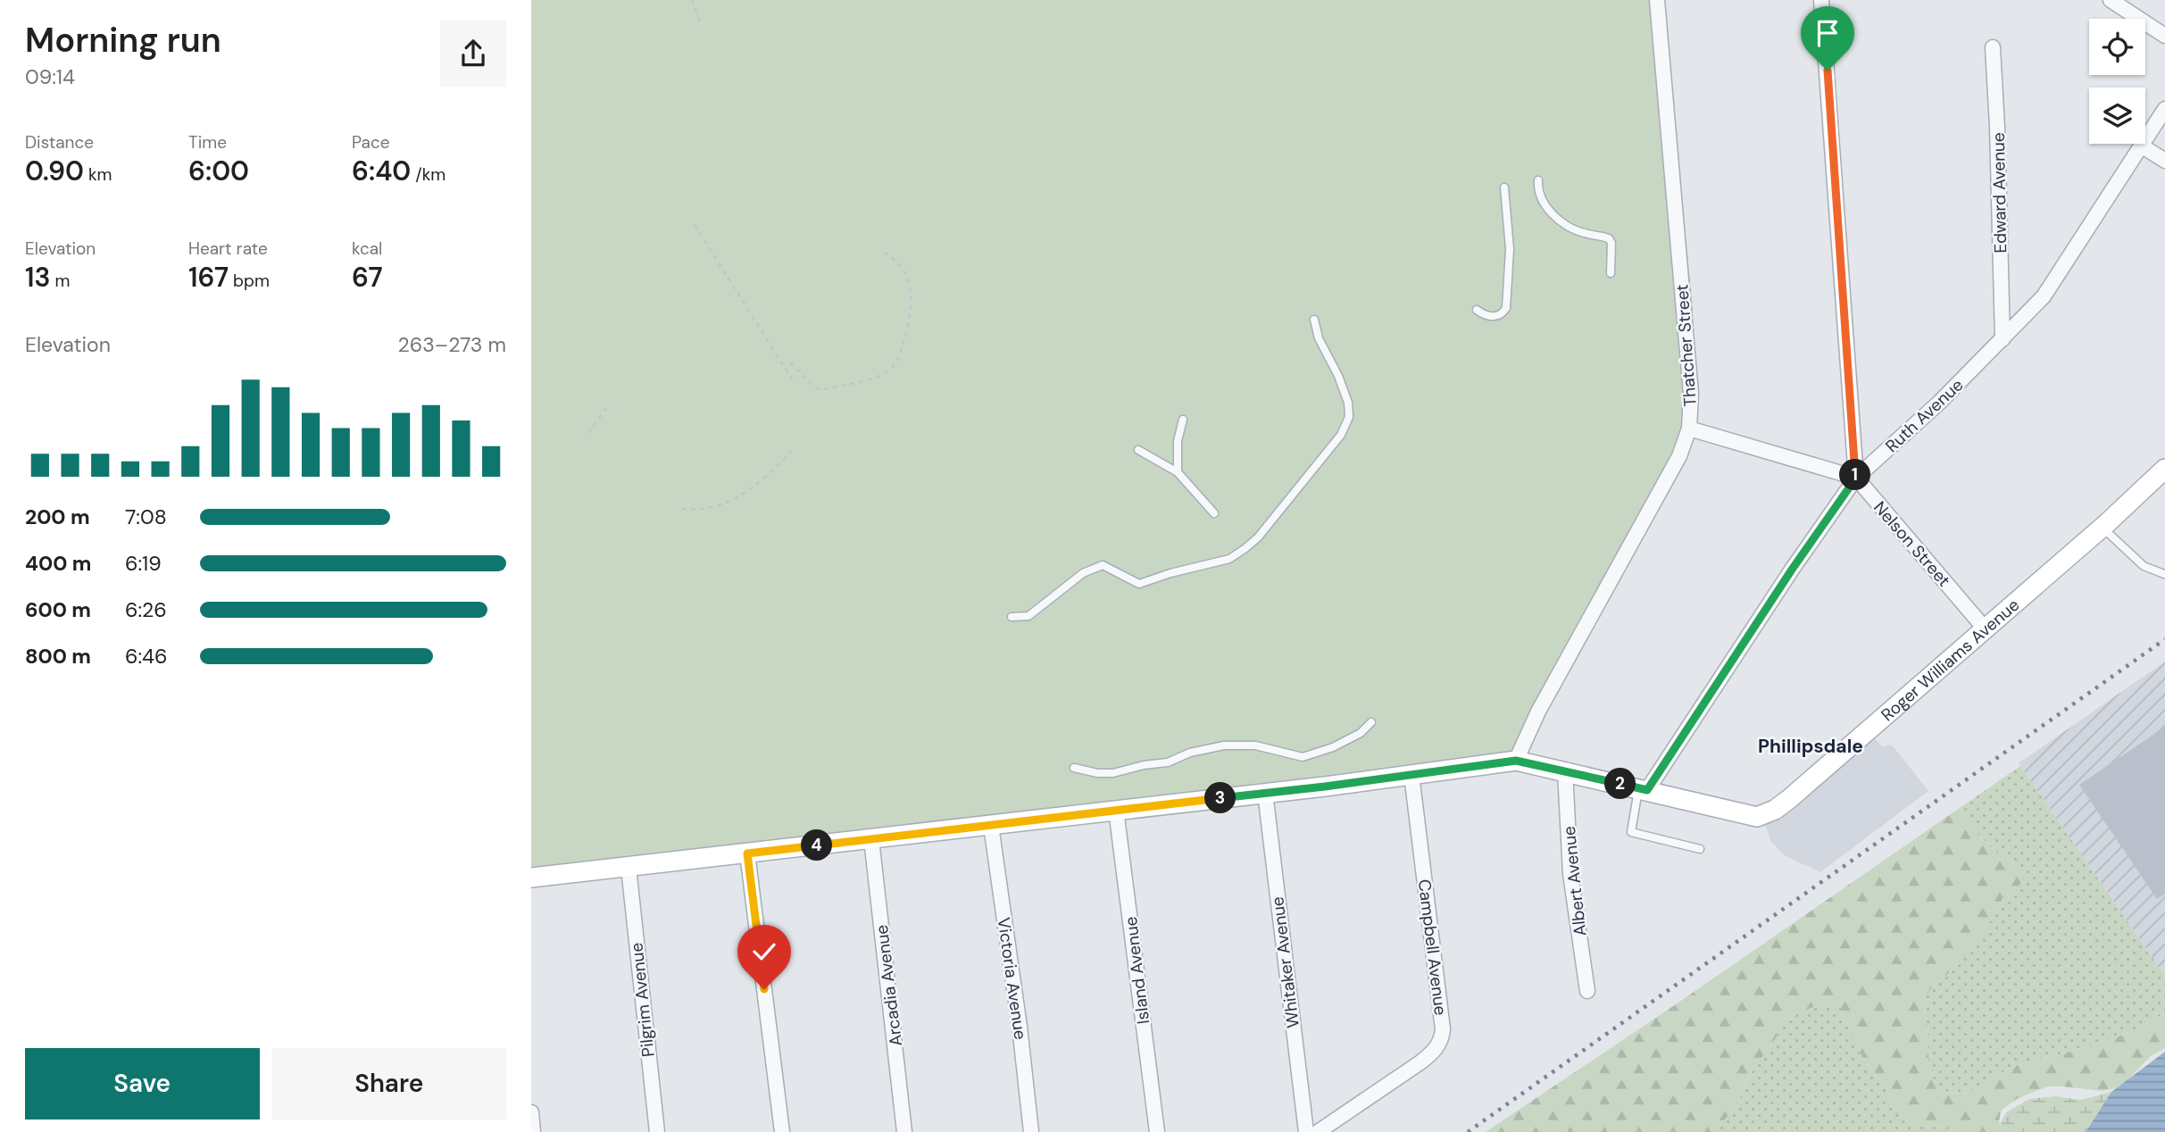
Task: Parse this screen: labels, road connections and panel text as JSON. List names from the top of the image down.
{
  "streets": {
    "main road": ["Roger Williams Avenue"],
    "street": [
      "Edward Avenue",
      "Thatcher Street",
      "Ruth Avenue",
      "Nelson Street",
      "Albert Avenue",
      "Campbell Avenue",
      "Whitaker Avenue",
      "Island Avenue",
      "Victoria Avenue",
      "Arcadia Avenue",
      "Pilgrim Avenue"
    ]
  },
  "crossings": [
    ["Edward Avenue", "Ruth Avenue"],
    ["Thatcher Street", "Roger Williams Avenue"],
    ["Ruth Avenue", "Nelson Street"],
    ["Ruth Avenue", "Roger Williams Avenue"],
    ["Nelson Street", "Roger Williams Avenue"],
    ["Roger Williams Avenue", "Albert Avenue"],
    ["Roger Williams Avenue", "Campbell Avenue"],
    ["Roger Williams Avenue", "Whitaker Avenue"],
    ["Roger Williams Avenue", "Island Avenue"],
    ["Roger Williams Avenue", "Victoria Avenue"],
    ["Roger Williams Avenue", "Arcadia Avenue"],
    ["Roger Williams Avenue", "Pilgrim Avenue"]
  ],
  "districts": ["Phillipsdale"],
  "page": {
    "heading": ["Morning run", "09:14"],
    "stats": [
      ["Distance", "0.90 km"],
      ["Time", "6:00"],
      ["Pace", "6:40 /km"],
      ["Elevation", "13 m"],
      ["Heart rate", "167 bpm"],
      ["kcal", "67"]
    ],
    "chart": ["Elevation", "263–273 m"],
    "pins": [
      "1",
      "2",
      "3",
      "4"
    ],
    "list": [
      {
        "name": "200 m",
        "note": "7:08"
      },
      {
        "name": "400 m",
        "note": "6:19"
      },
      {
        "name": "600 m",
        "note": "6:26"
      },
      {
        "name": "800 m",
        "note": "6:46"
      }
    ],
    "buttons": ["Save", "Share"]
  }
}
